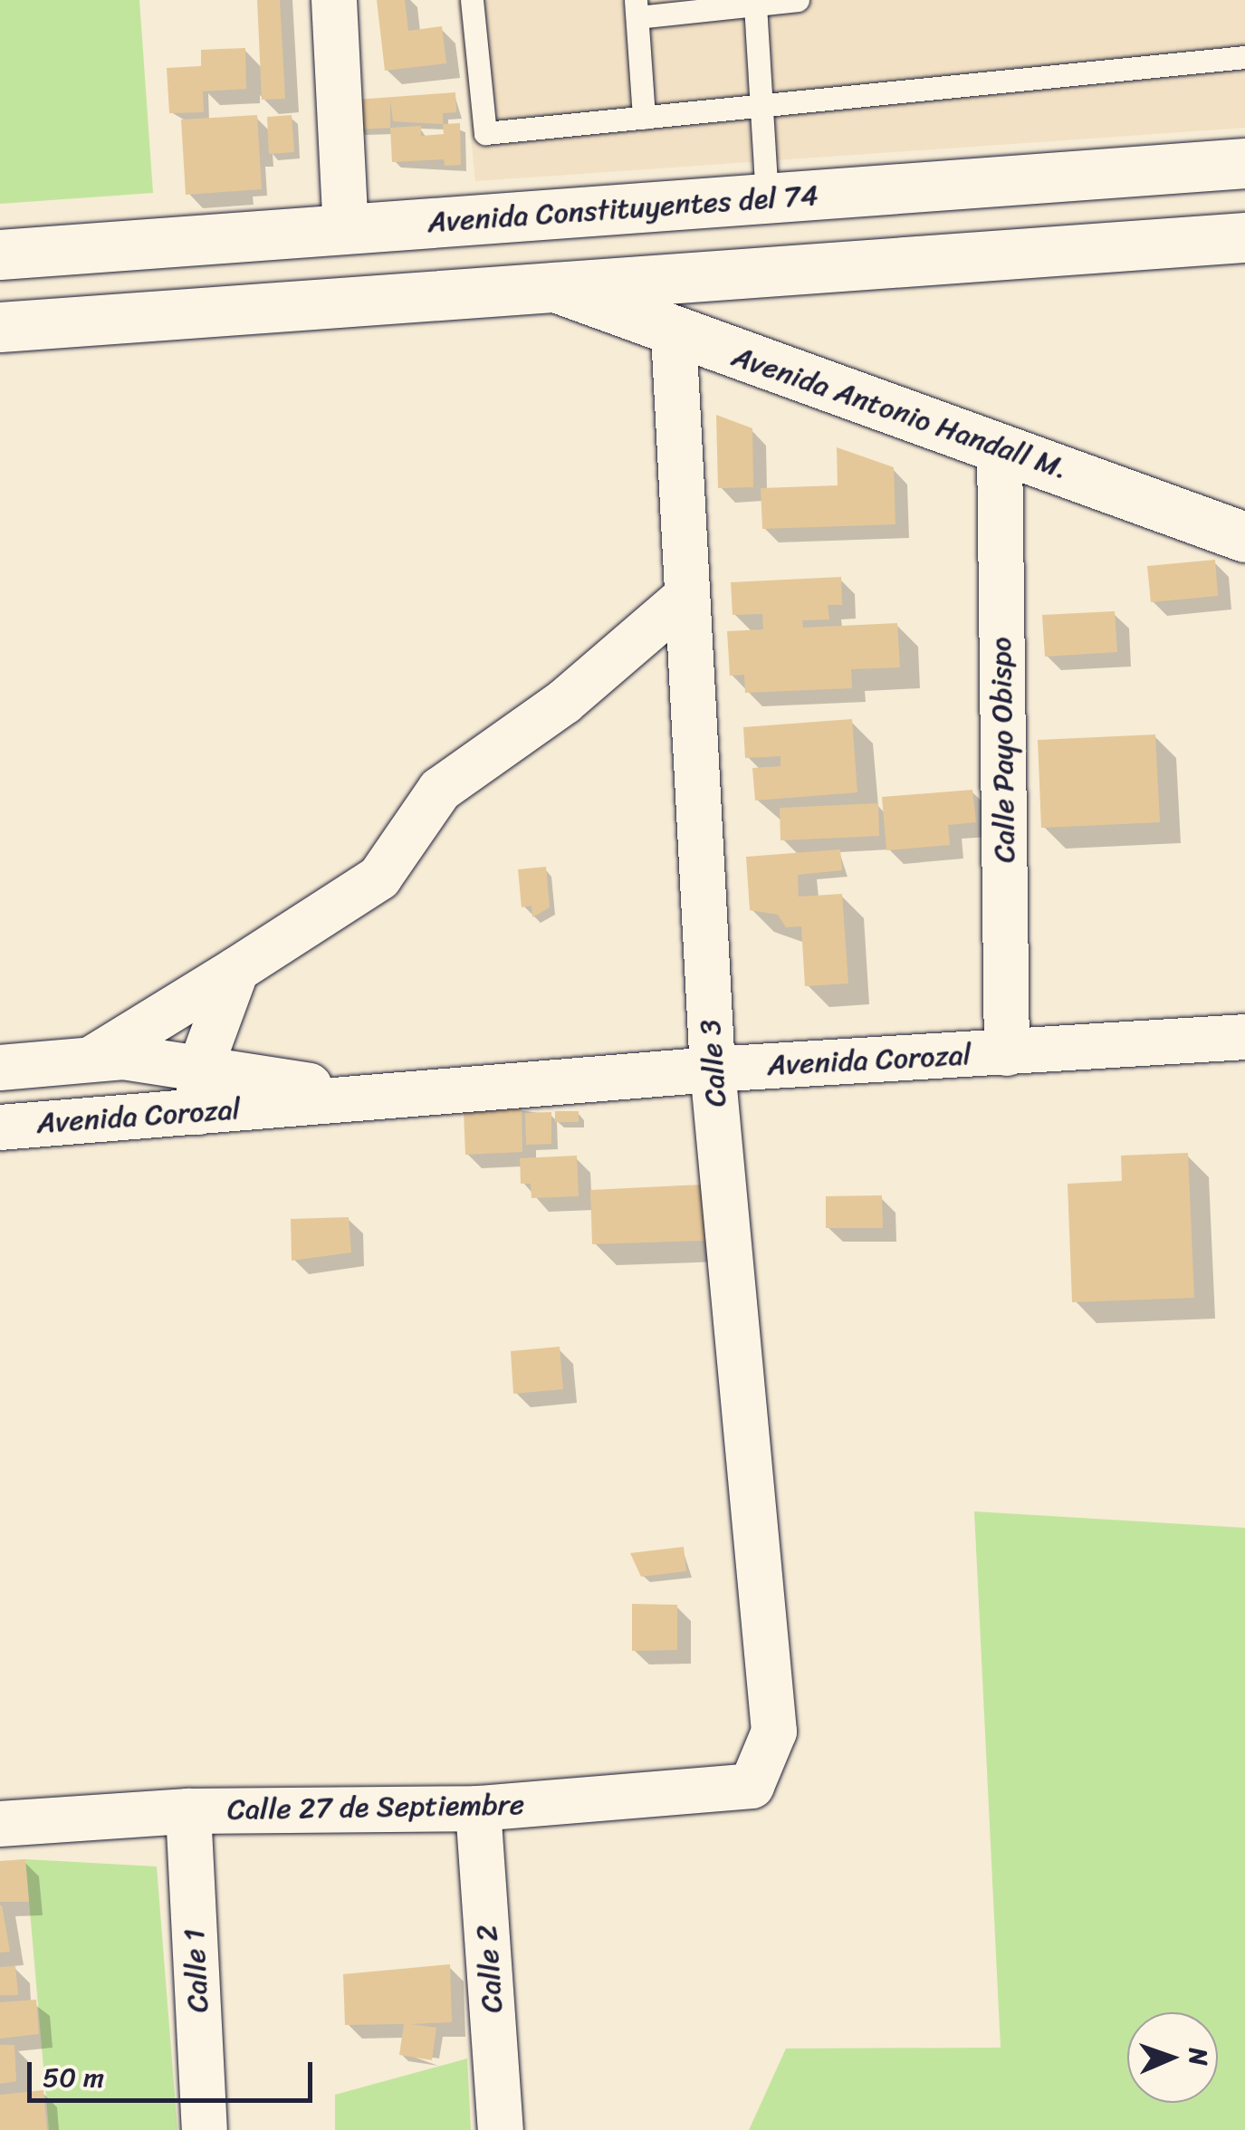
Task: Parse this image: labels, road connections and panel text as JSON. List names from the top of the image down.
{
  "streets": {
    "main road": ["Avenida Constituyentes del 74", "Avenida Antonio Handall M."],
    "street": [
      "Calle Payo Obispo",
      "Avenida Corozal",
      "Calle 3",
      "Calle 27 de Septiembre",
      "Calle 2",
      "Calle 1"
    ]
  },
  "crossings": [
    ["Avenida Antonio Handall M.", "Calle Payo Obispo"],
    ["Avenida Antonio Handall M.", "Calle 3"],
    ["Calle Payo Obispo", "Avenida Corozal"],
    ["Avenida Corozal", "Calle 3"],
    ["Calle 3", "Calle 27 de Septiembre"],
    ["Calle 27 de Septiembre", "Calle 2"],
    ["Calle 27 de Septiembre", "Calle 1"]
  ],
  "scale_bar": "50 m",
  "north": "right"
}
